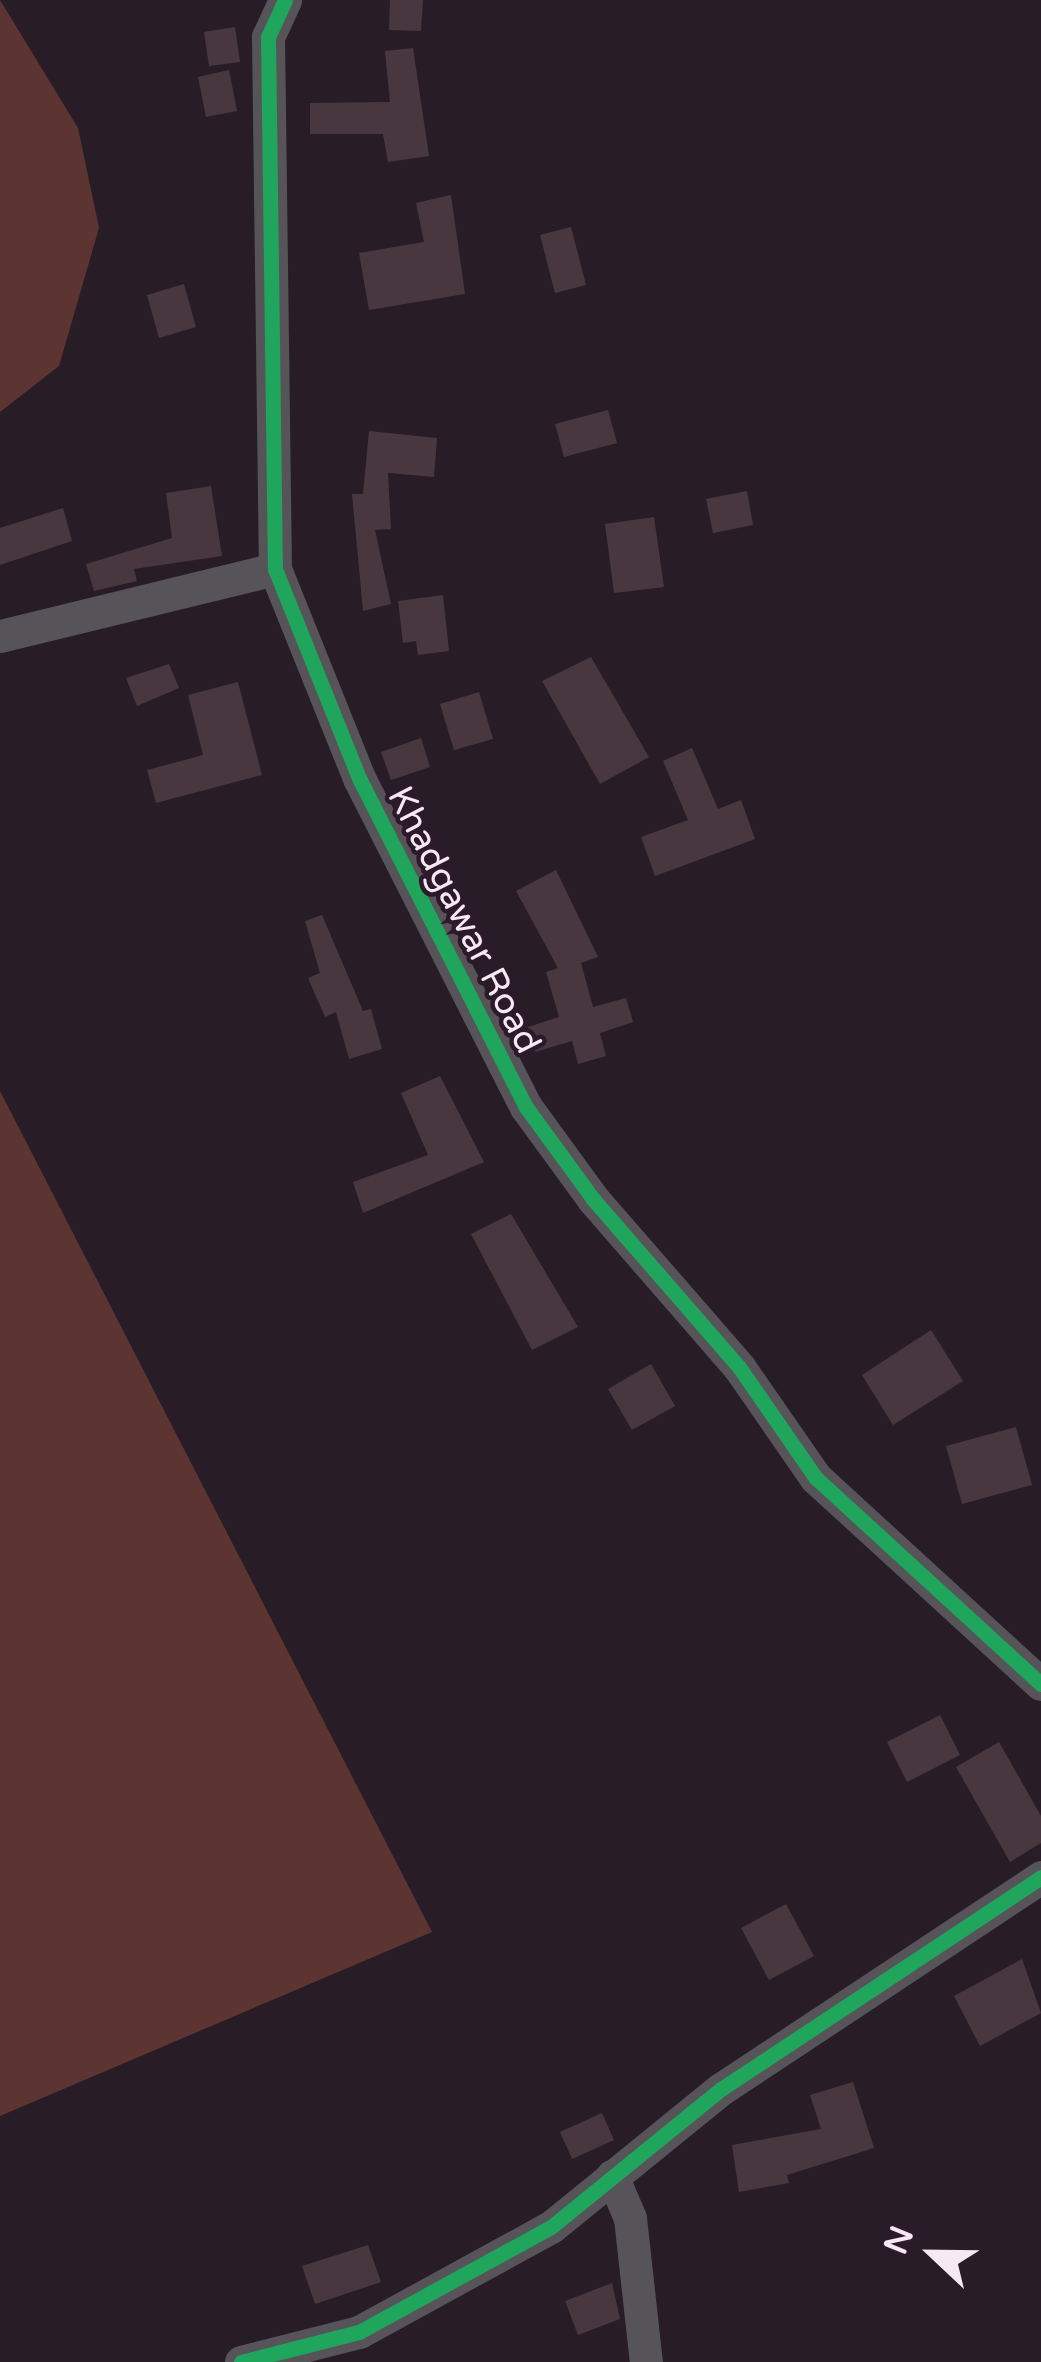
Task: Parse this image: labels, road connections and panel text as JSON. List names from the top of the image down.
{
  "streets": {
    "street": ["Khadgawar Road"]
  },
  "north": "left"
}
